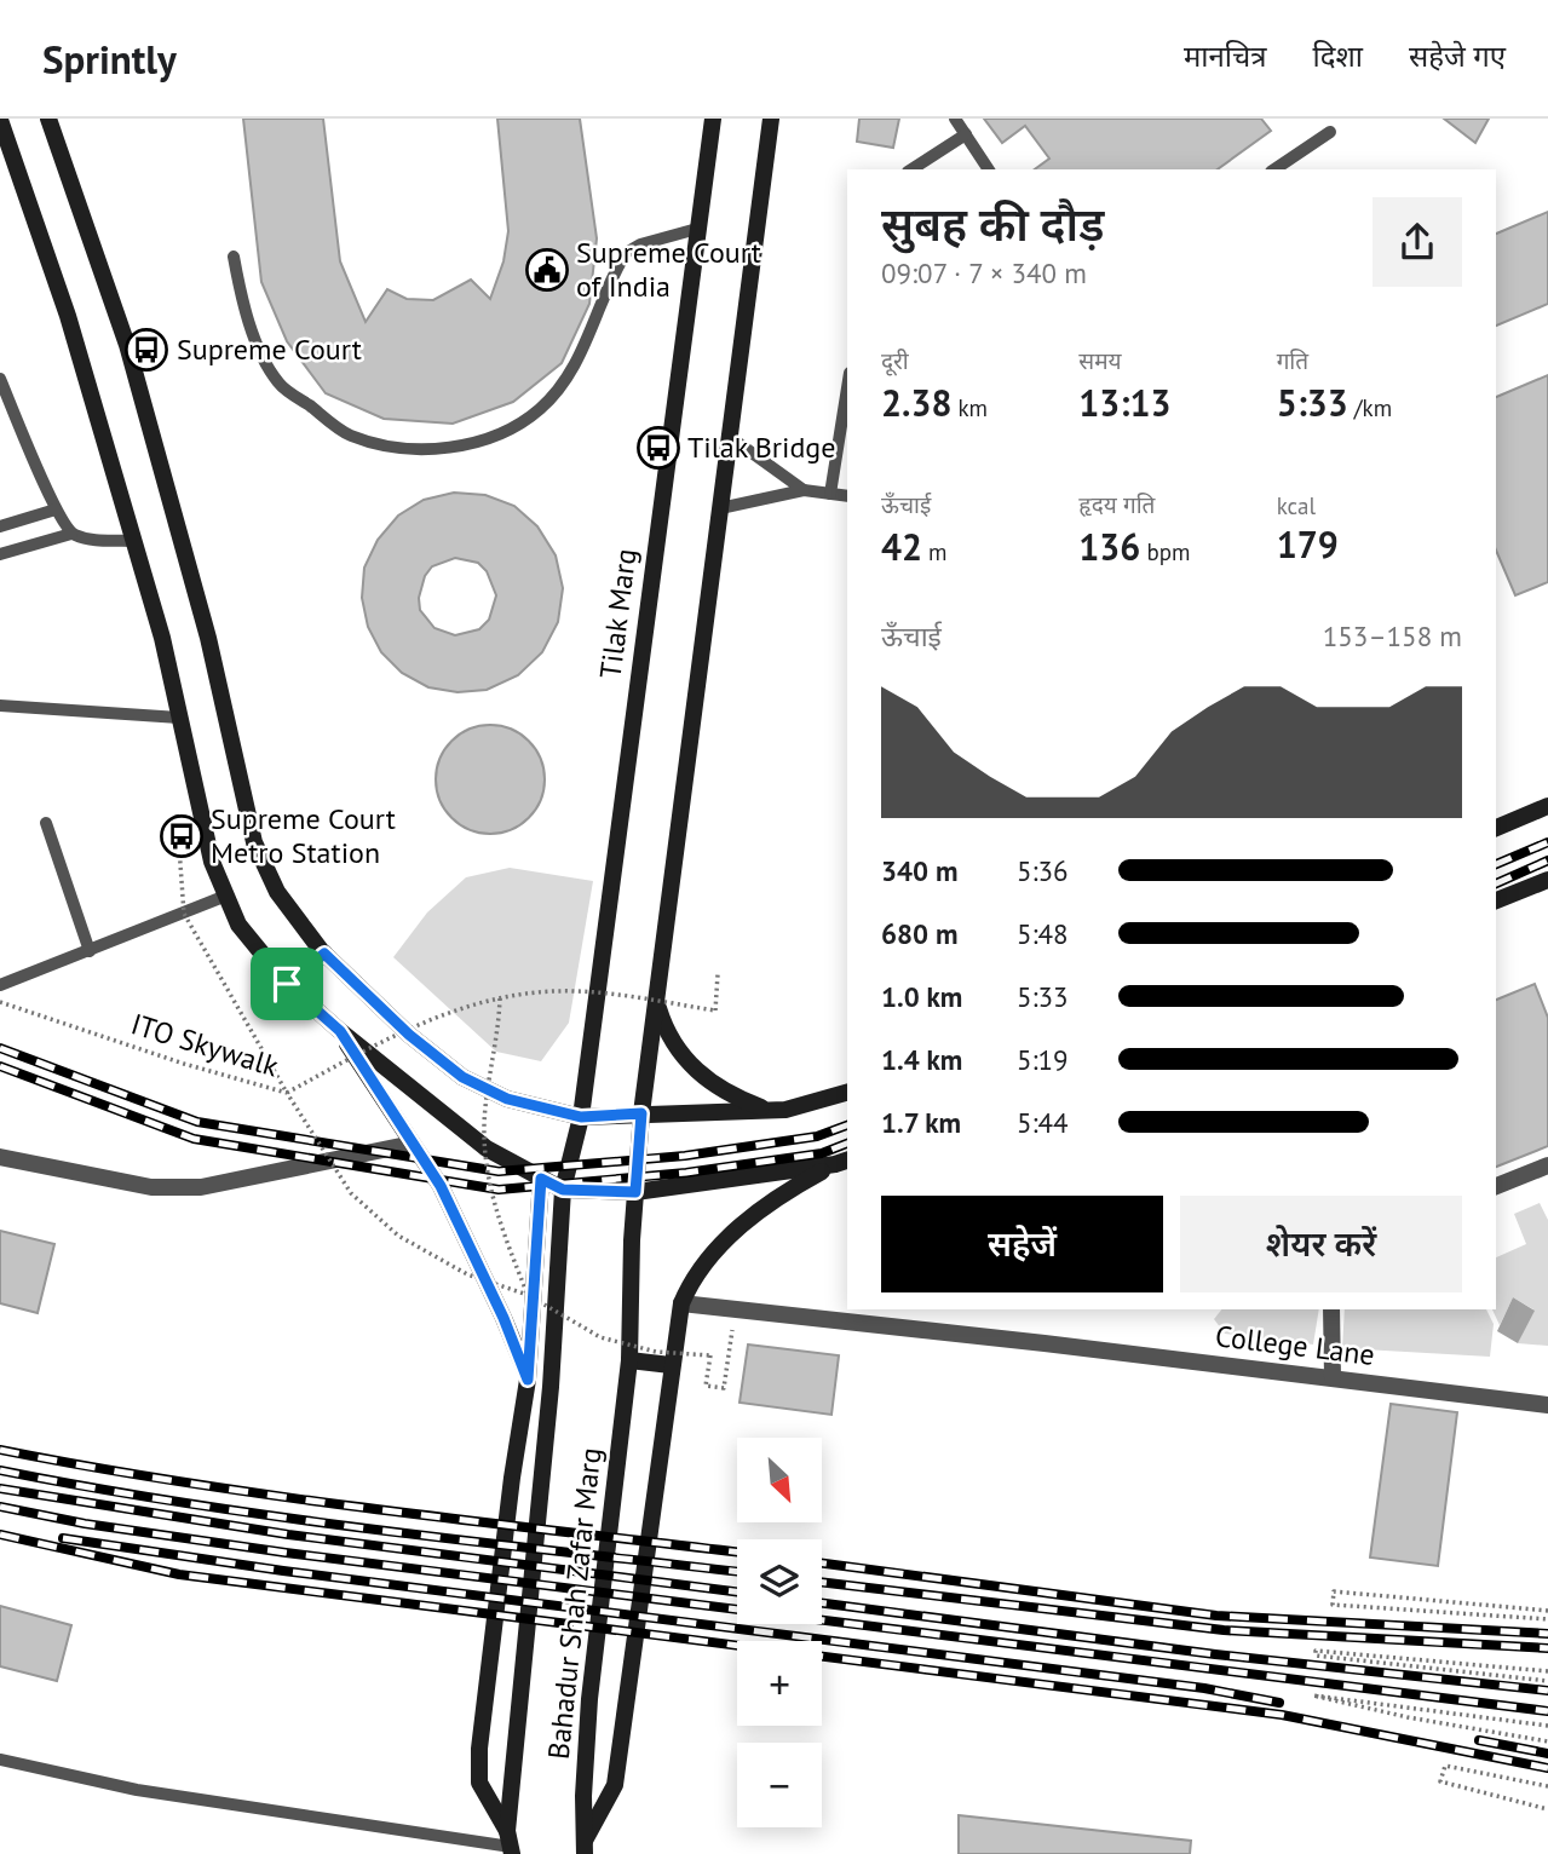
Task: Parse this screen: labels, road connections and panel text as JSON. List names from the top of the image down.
{
  "streets": {
    "main road": ["Tilak Marg", "Bahadur Shah Zafar Marg"],
    "street": ["College Lane"],
    "path": ["ITO Skywalk"]
  },
  "crossings": [
    ["Tilak Marg", "Bahadur Shah Zafar Marg"],
    ["ITO Skywalk", "College Lane"]
  ],
  "places": {
    "public building": ["Supreme Court of India"],
    "bus stop": ["Supreme Court", "Tilak Bridge", "Supreme Court Metro Station"]
  },
  "north": "bottom right",
  "page": {
    "header": "Sprintly",
    "nav": ["मानचित्र", "दिशा", "सहेजे गए"],
    "heading": ["सुबह की दौड़", "09:07 · 7 × 340 m"],
    "stats": [
      ["दूरी", "2.38 km"],
      ["समय", "13:13"],
      ["गति", "5:33 /km"],
      ["ऊँचाई", "42 m"],
      ["हृदय गति", "136 bpm"],
      ["kcal", "179"]
    ],
    "chart": ["ऊँचाई", "153–158 m"],
    "list": [
      {
        "name": "340 m",
        "note": "5:36"
      },
      {
        "name": "680 m",
        "note": "5:48"
      },
      {
        "name": "1.0 km",
        "note": "5:33"
      },
      {
        "name": "1.4 km",
        "note": "5:19"
      },
      {
        "name": "1.7 km",
        "note": "5:44"
      }
    ],
    "buttons": ["सहेजें", "शेयर करें"],
    "map_buttons": ["+", "−"]
  }
}
